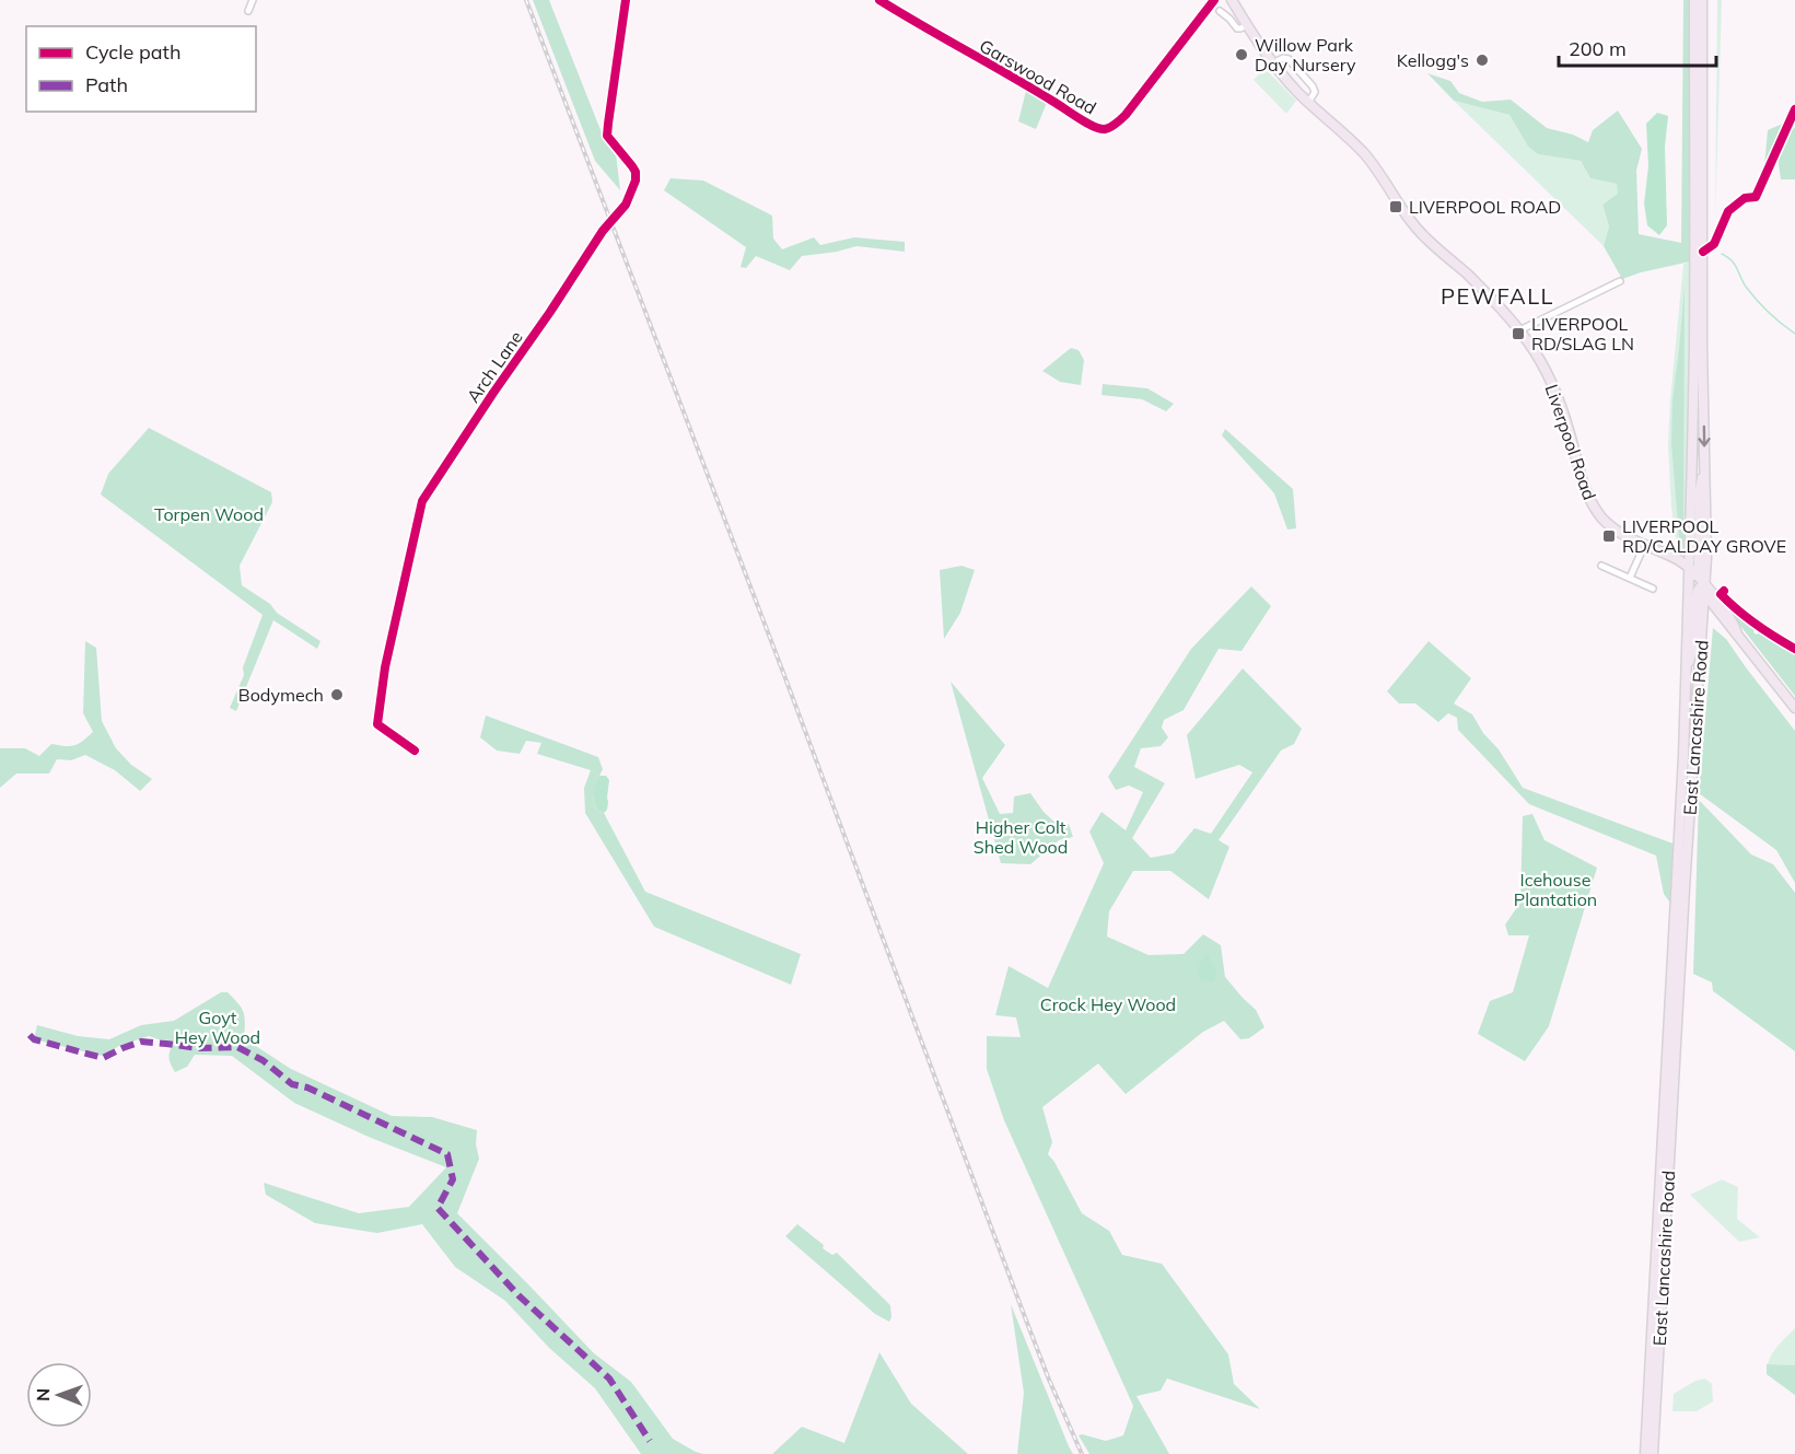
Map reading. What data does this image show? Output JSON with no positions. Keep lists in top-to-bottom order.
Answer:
{
  "streets": {
    "highway": ["Liverpool Road", "East Lancashire Road"],
    "street": ["Garswood Road", "Arch Lane"]
  },
  "crossings": [
    ["Liverpool Road", "East Lancashire Road"]
  ],
  "districts": ["PEWFALL"],
  "parks": [
    "Torpen Wood",
    "Higher Colt Shed Wood",
    "Icehouse Plantation",
    "Crock Hey Wood",
    "Goyt Hey Wood"
  ],
  "places": {
    "other": ["Willow Park Day Nursery", "Kellogg's", "Bodymech"],
    "transit": ["LIVERPOOL ROAD", "LIVERPOOL RD/SLAG LN", "LIVERPOOL RD/CALDAY GROVE"]
  },
  "legend": ["Cycle path", "Path"],
  "scale_bar": "200 m",
  "north": "left"
}
